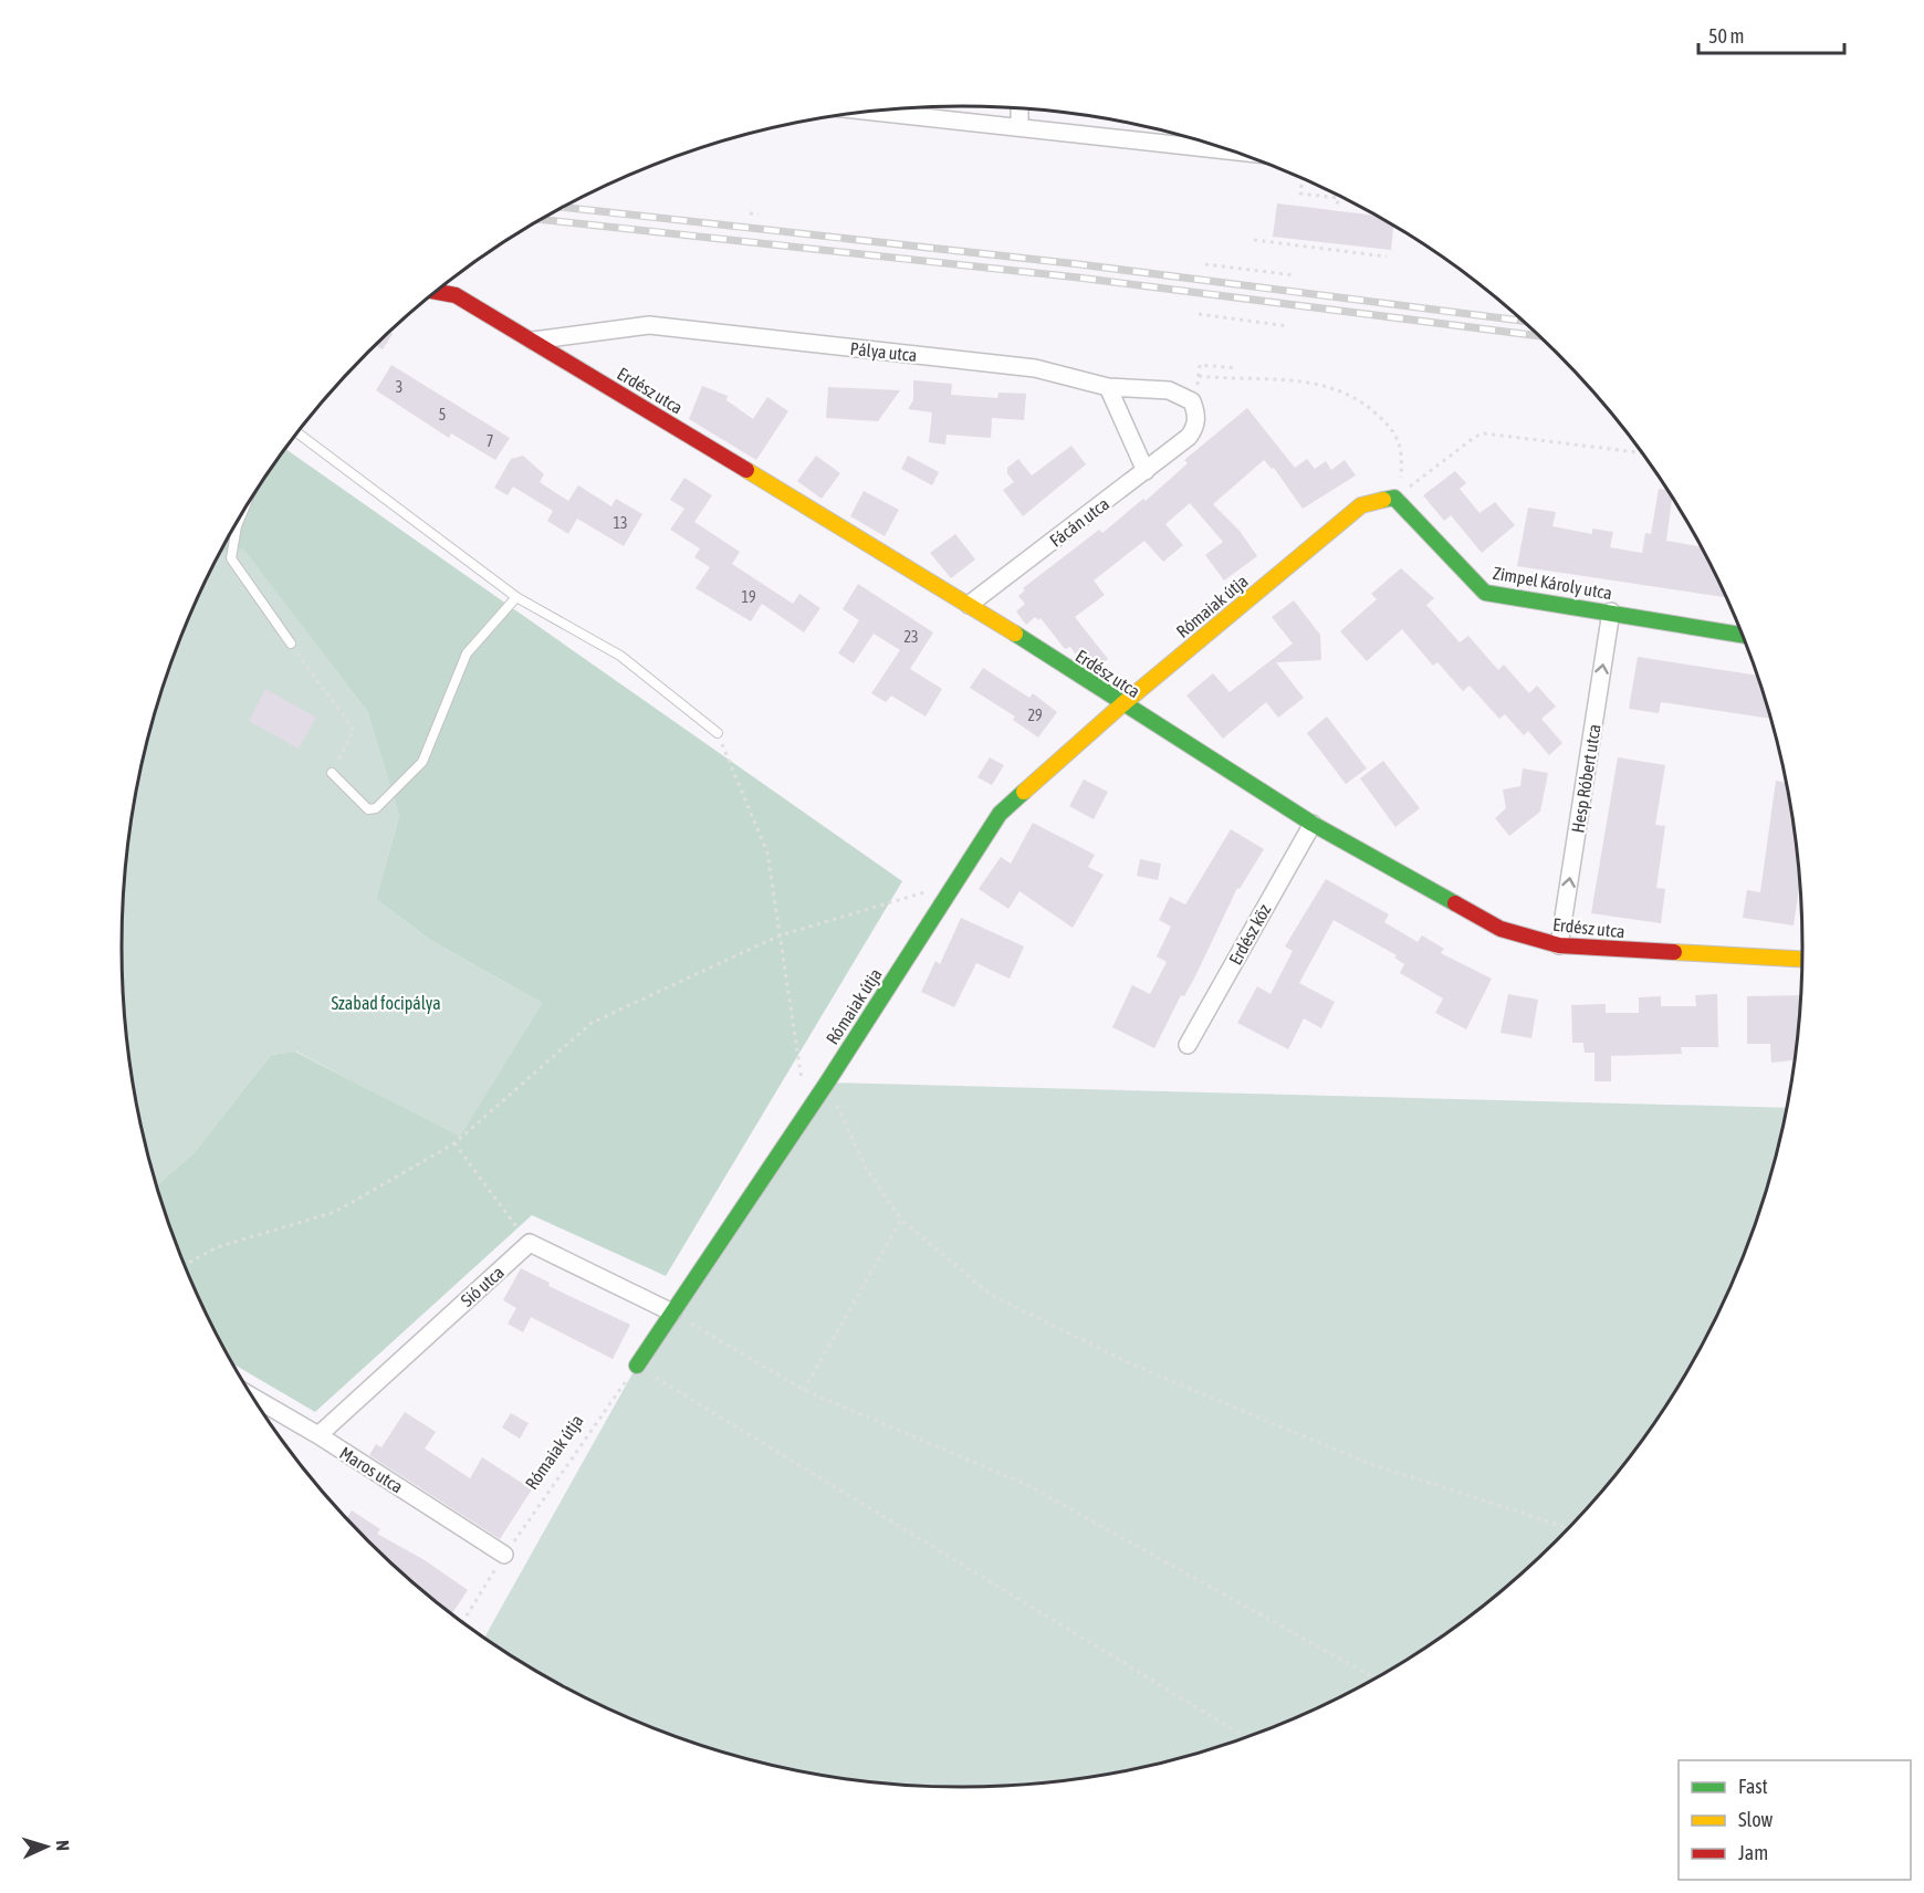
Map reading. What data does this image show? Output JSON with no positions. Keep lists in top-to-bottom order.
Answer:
{
  "streets": {
    "street": [
      "Pálya utca",
      "Erdész utca",
      "Fácán utca",
      "Zimpel Károly utca",
      "Rómaiak útja",
      "Hesp Róbert utca",
      "Erdész köz",
      "Sió utca",
      "Maros utca"
    ]
  },
  "crossings": [
    ["Pálya utca", "Erdész utca"],
    ["Pálya utca", "Fácán utca"],
    ["Erdész utca", "Fácán utca"],
    ["Erdész utca", "Rómaiak útja"],
    ["Erdész utca", "Hesp Róbert utca"],
    ["Erdész utca", "Erdész köz"],
    ["Zimpel Károly utca", "Rómaiak útja"],
    ["Zimpel Károly utca", "Hesp Róbert utca"],
    ["Rómaiak útja", "Maros utca"],
    ["Sió utca", "Maros utca"]
  ],
  "one_way": ["Hesp Róbert utca"],
  "parks": ["Szabad focipálya"],
  "house_numbers": [
    "3",
    "5",
    "7",
    "13",
    "19",
    "23",
    "29"
  ],
  "legend": ["Fast", "Slow", "Jam"],
  "scale_bar": "50 m",
  "north": "right"
}
